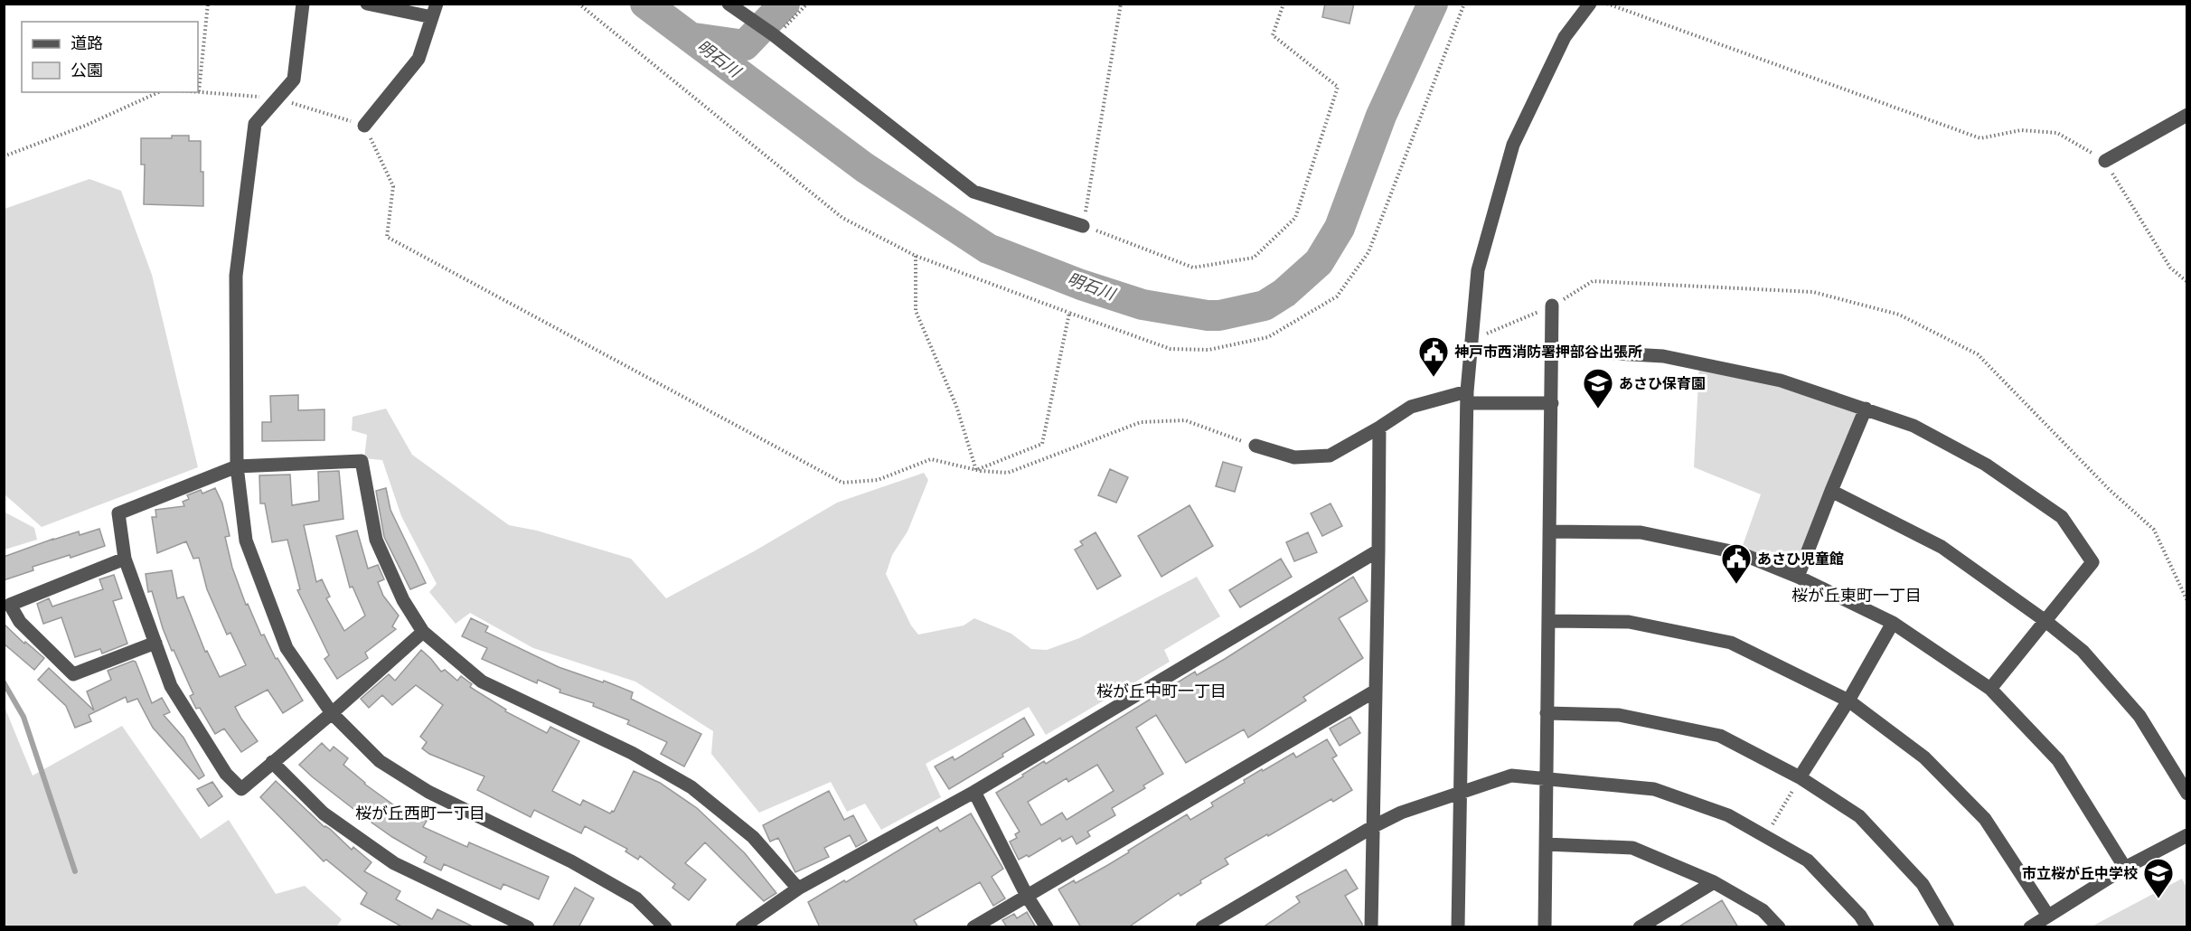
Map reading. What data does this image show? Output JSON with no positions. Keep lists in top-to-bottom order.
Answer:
{
  "districts": ["桜が丘東町一丁目", "桜が丘中町一丁目", "桜が丘西町一丁目"],
  "water": ["明石川"],
  "places": {
    "public building": ["神戸市西消防署押部谷出張所", "あさひ児童館"],
    "school or university": ["あさひ保育園", "市立桜が丘中学校"]
  },
  "legend": ["道路", "公園"]
}
